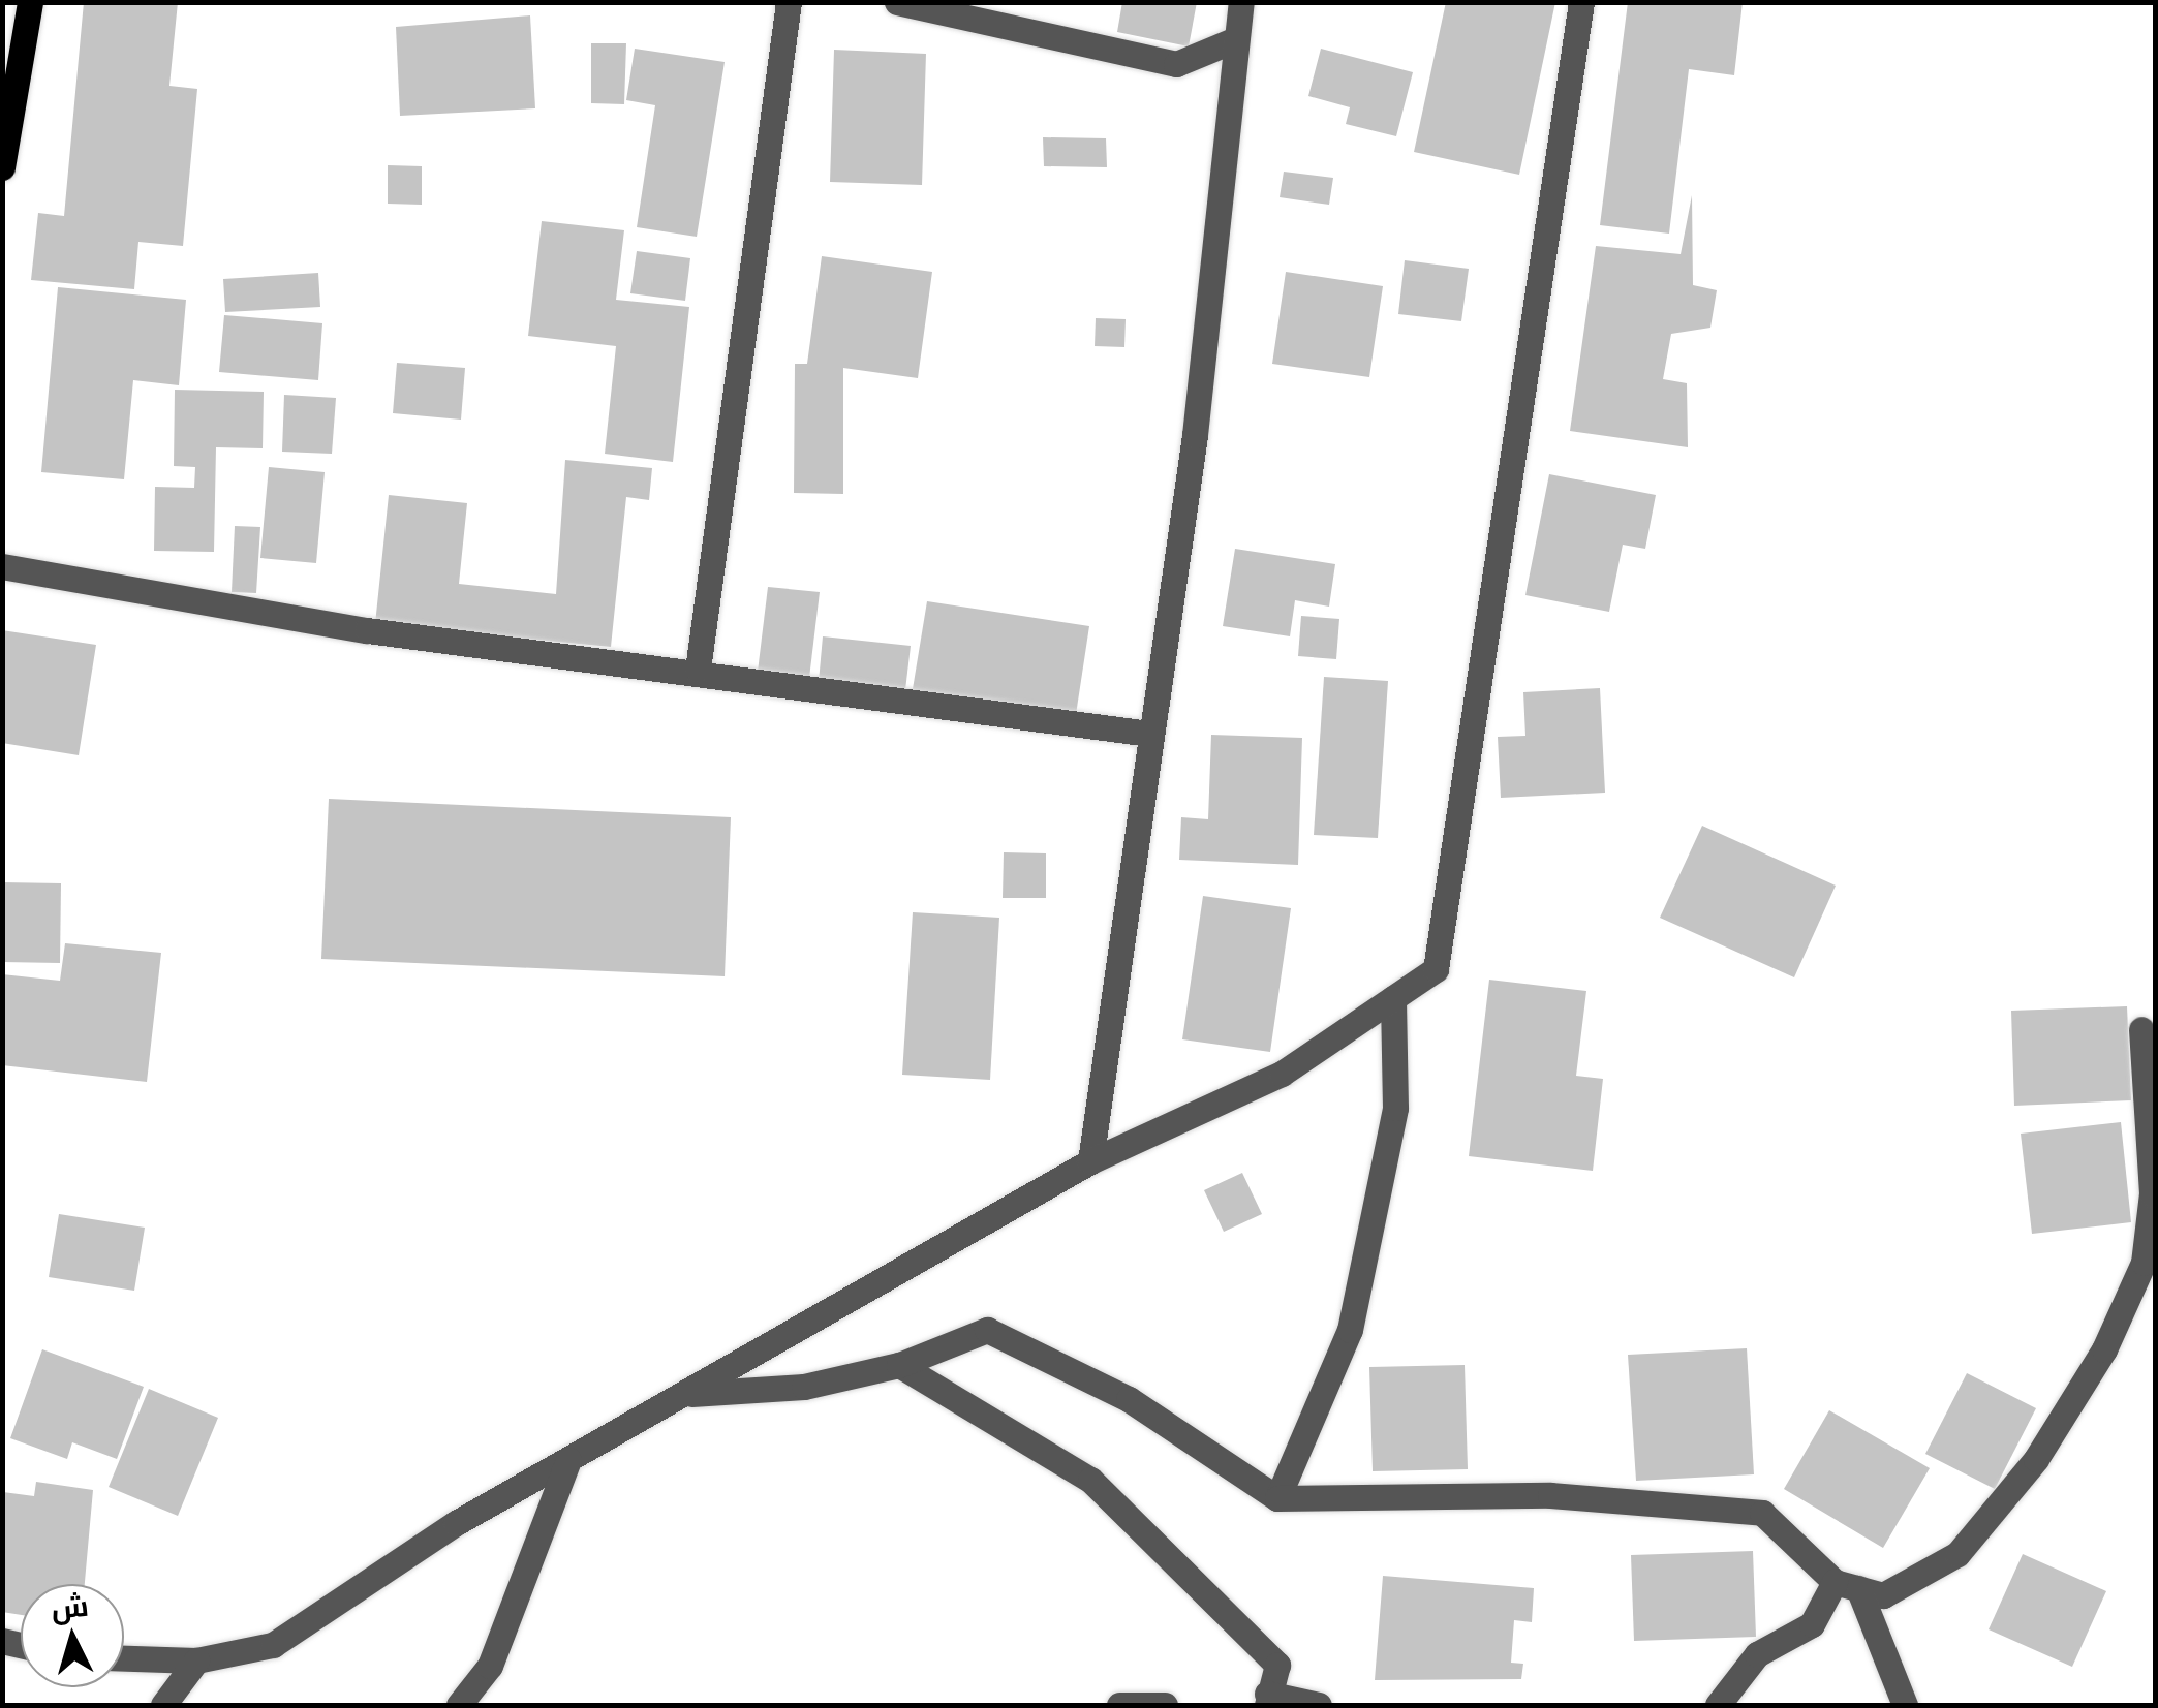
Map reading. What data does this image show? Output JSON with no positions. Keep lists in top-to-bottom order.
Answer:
{
  "north": "top"
}
